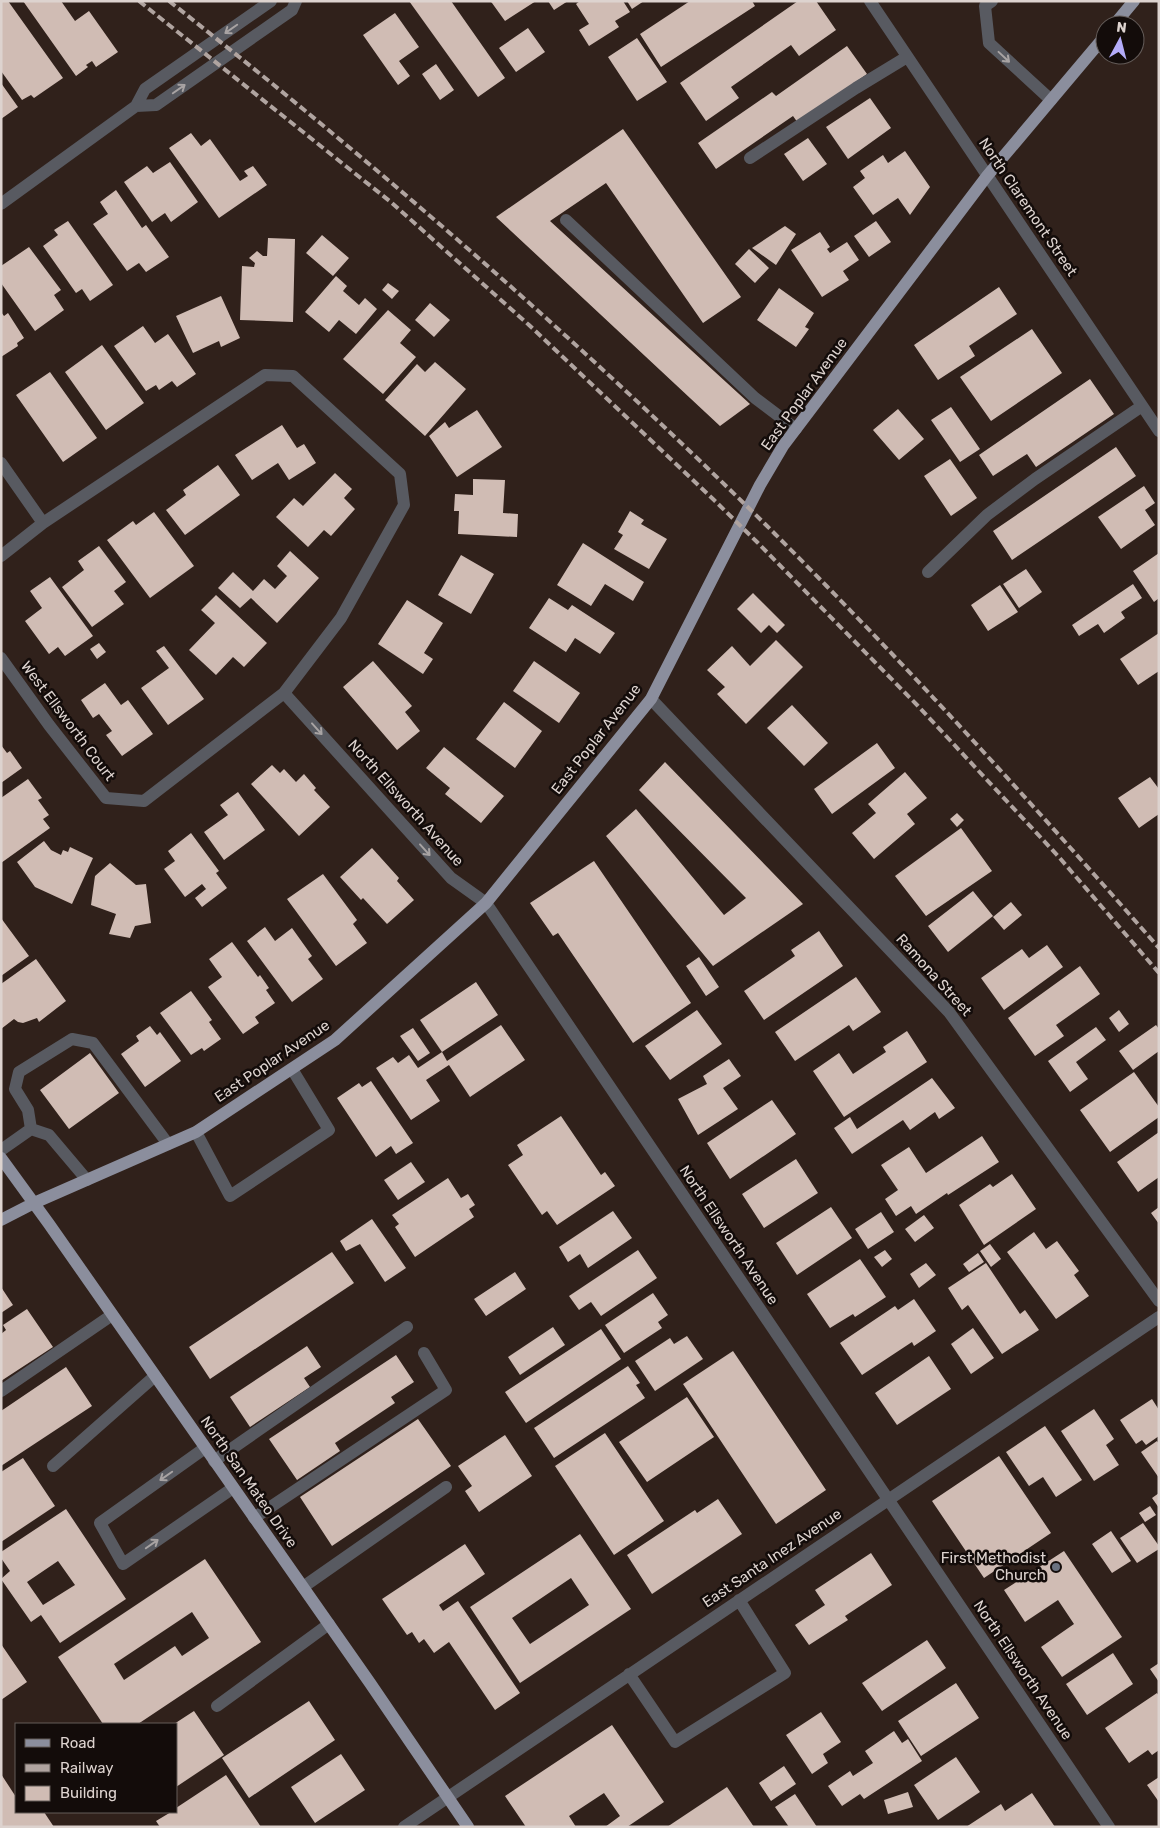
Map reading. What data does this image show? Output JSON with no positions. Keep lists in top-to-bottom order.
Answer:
{
  "streets": {
    "main road": ["East Poplar Avenue", "North San Mateo Drive"],
    "street": [
      "North Claremont Street",
      "West Ellsworth Court",
      "North Ellsworth Avenue",
      "Ramona Street",
      "East Santa Inez Avenue"
    ]
  },
  "crossings": [
    ["North Claremont Street", "East Poplar Avenue"],
    ["East Poplar Avenue", "North Ellsworth Avenue"],
    ["East Poplar Avenue", "Ramona Street"],
    ["East Poplar Avenue", "North San Mateo Drive"],
    ["West Ellsworth Court", "North Ellsworth Avenue"],
    ["North Ellsworth Avenue", "East Santa Inez Avenue"],
    ["North San Mateo Drive", "East Santa Inez Avenue"]
  ],
  "places": ["First Methodist Church"],
  "legend": ["Road", "Railway", "Building"],
  "north": "top"
}
